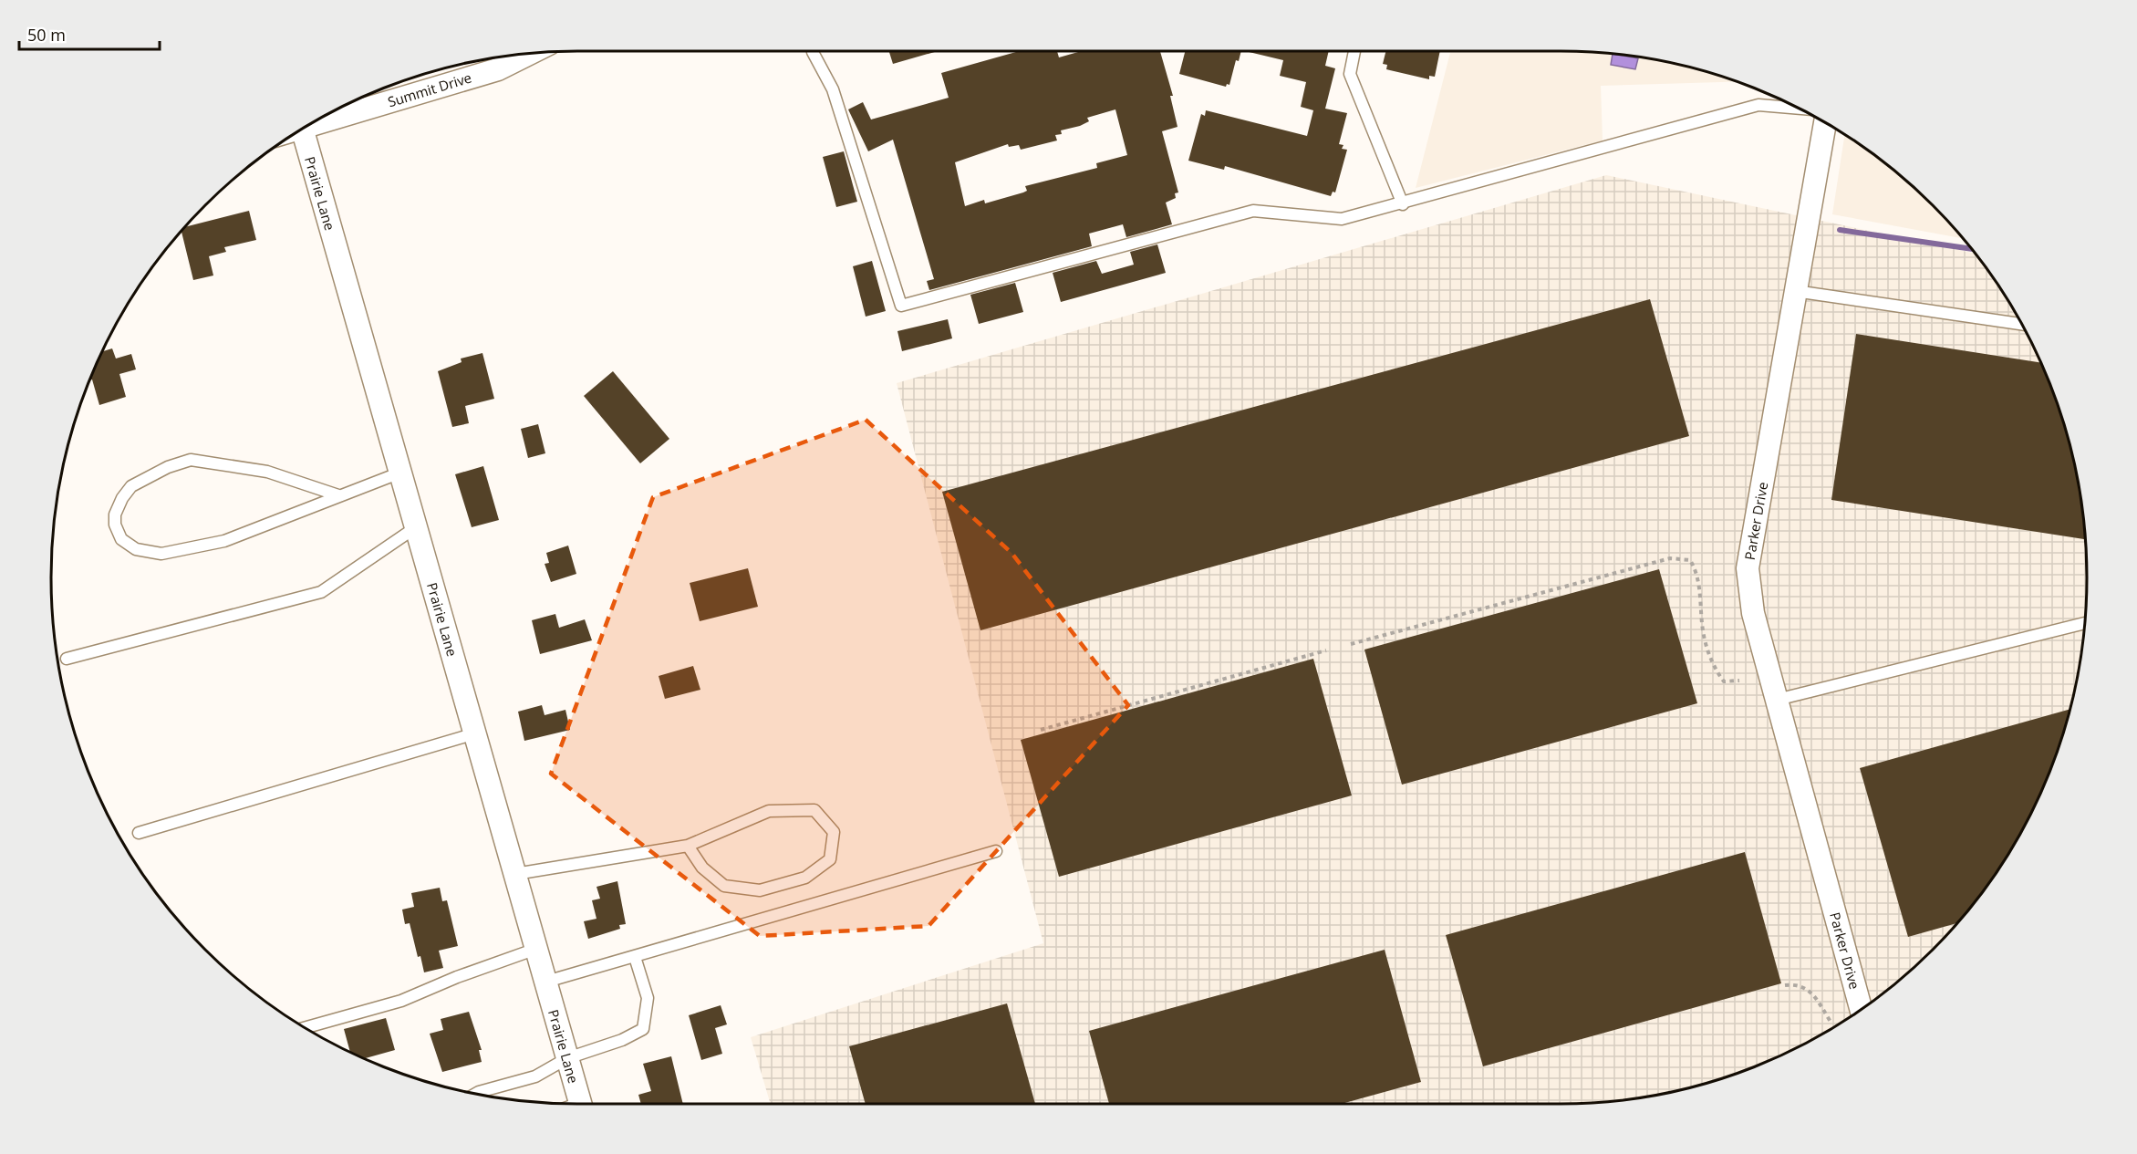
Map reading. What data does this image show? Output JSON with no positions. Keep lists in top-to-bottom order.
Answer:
{
  "streets": {
    "street": ["Summit Drive", "Prairie Lane", "Parker Drive"]
  },
  "scale_bar": "50 m"
}
